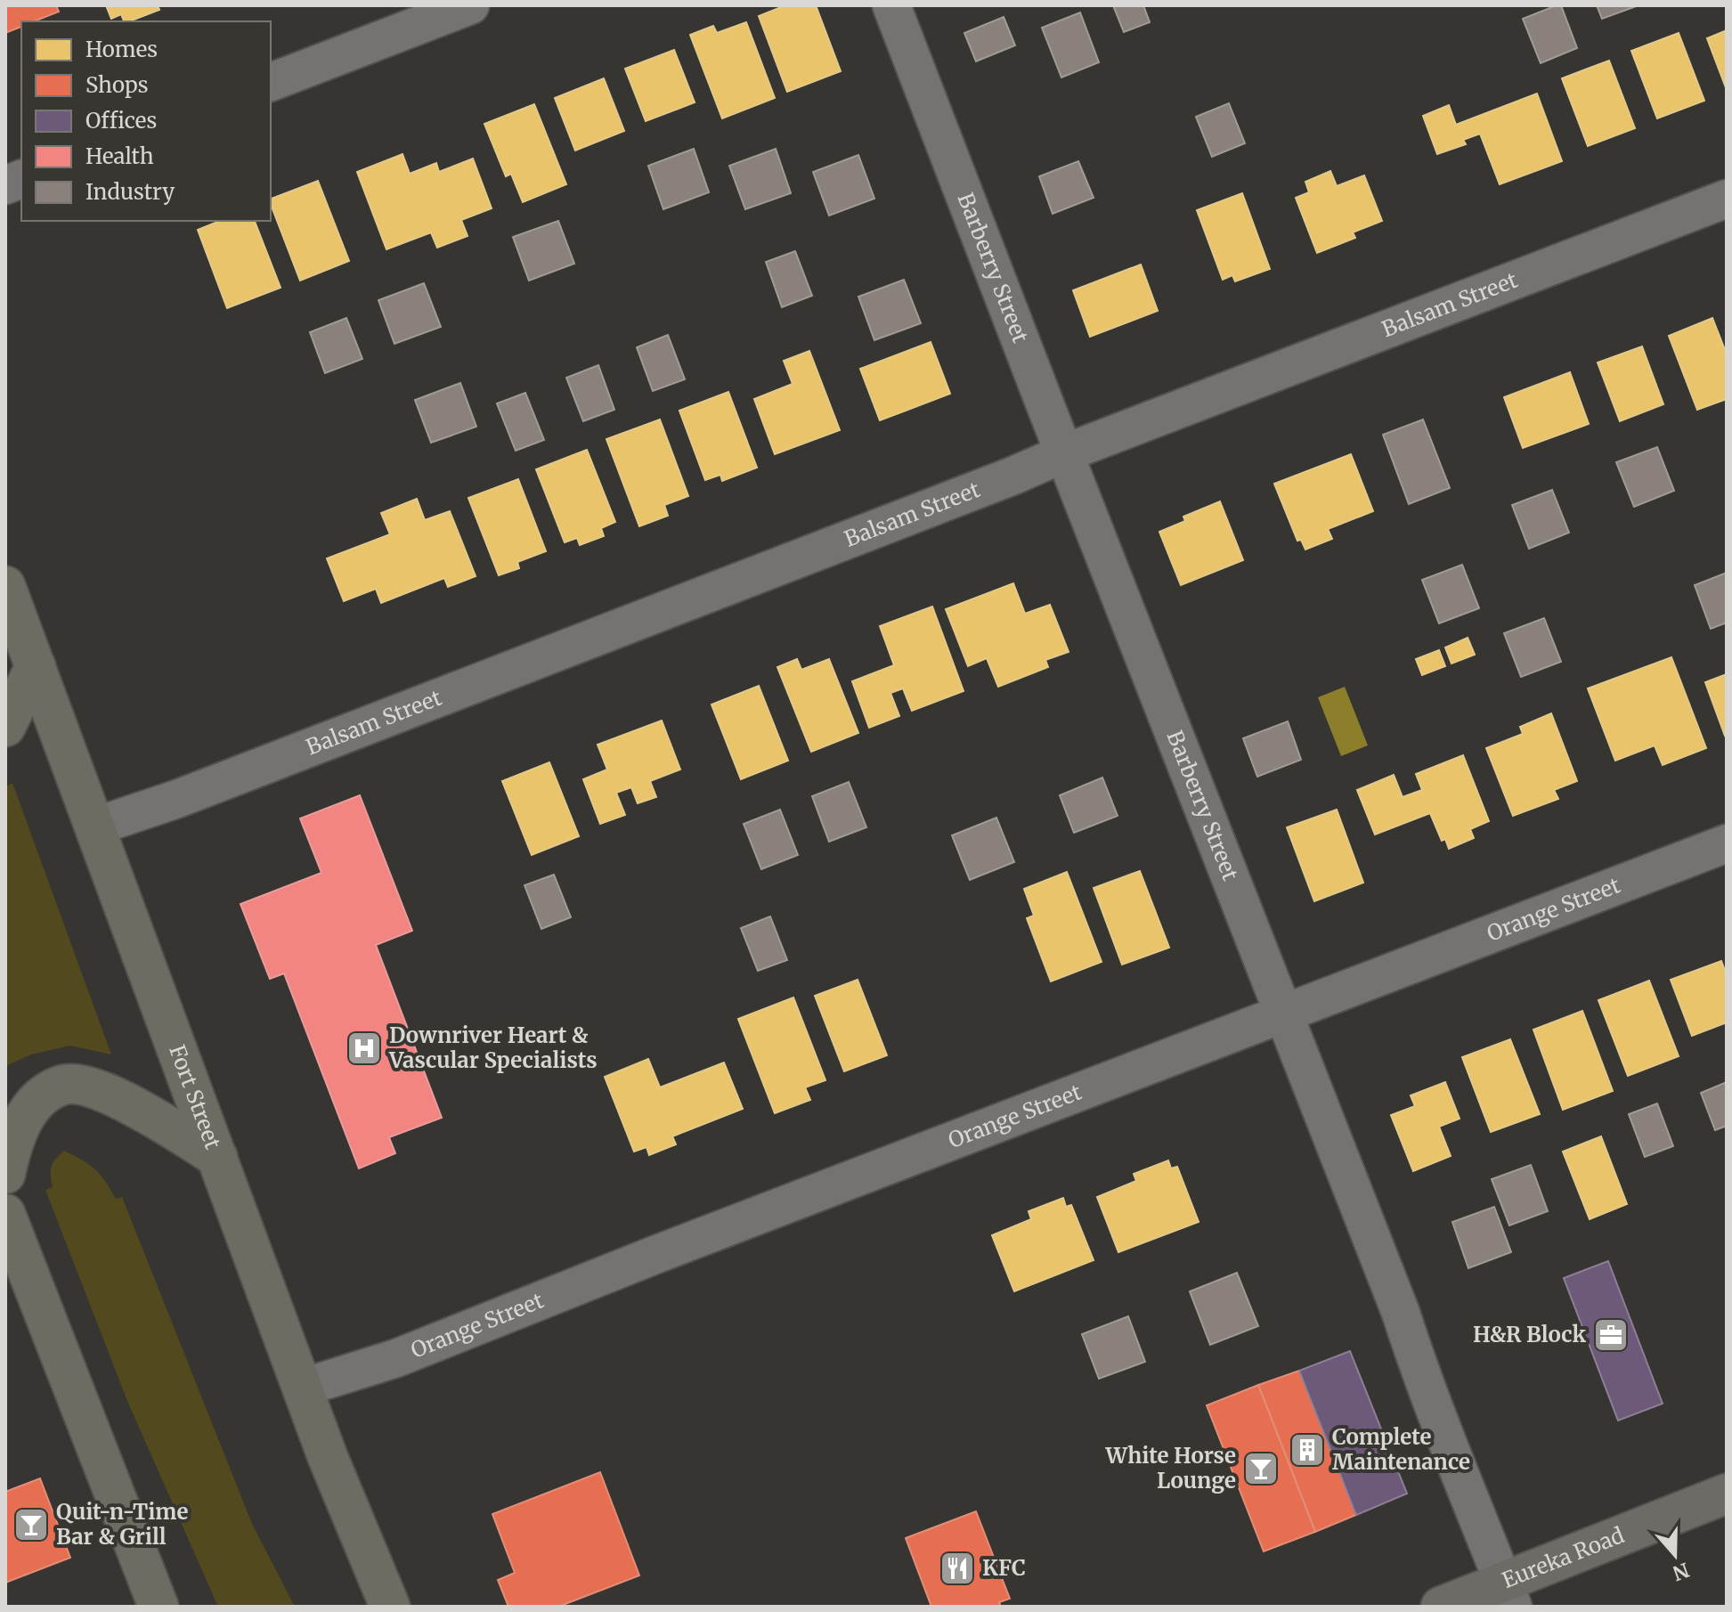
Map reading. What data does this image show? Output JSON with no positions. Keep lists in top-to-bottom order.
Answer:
{
  "streets": {
    "main road": ["Fort Street", "Eureka Road"],
    "street": ["Barberry Street", "Balsam Street", "Orange Street"]
  },
  "crossings": [
    ["Barberry Street", "Balsam Street"],
    ["Barberry Street", "Orange Street"],
    ["Barberry Street", "Eureka Road"],
    ["Balsam Street", "Fort Street"],
    ["Orange Street", "Fort Street"]
  ],
  "places": {
    "hospital": ["Downriver Heart & Vascular Specialists"],
    "office": ["H&R Block"],
    "building": ["Complete Maintenance"],
    "bar": ["White Horse Lounge", "Quit-n-Time Bar & Grill"],
    "restaurant": ["KFC"]
  },
  "legend": [
    "Homes",
    "Shops",
    "Offices",
    "Health",
    "Industry"
  ],
  "north": "bottom"
}
